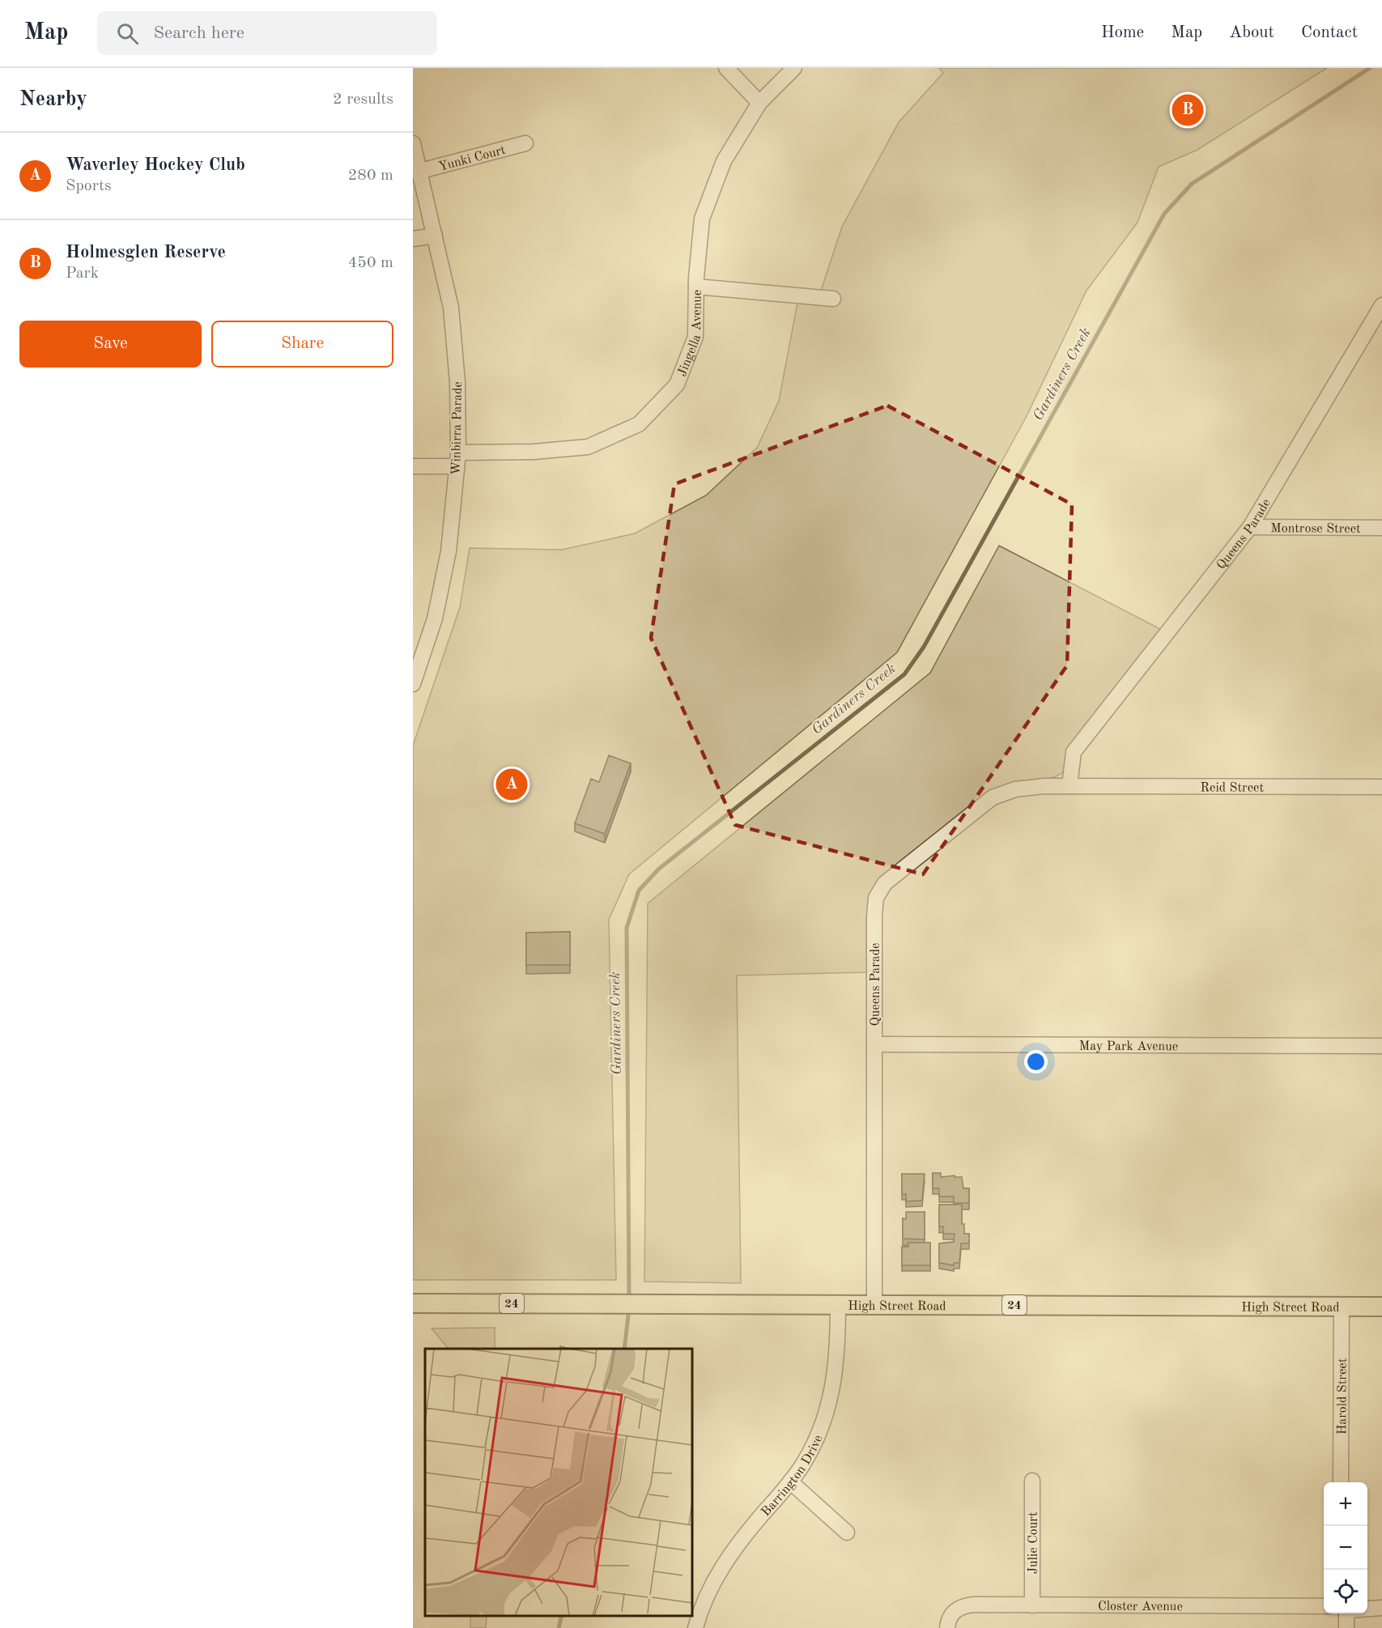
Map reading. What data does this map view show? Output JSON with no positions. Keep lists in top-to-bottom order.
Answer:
{
  "streets": {
    "main road": ["24", "High Street Road"],
    "street": [
      "Yunki Court",
      "Jingella Avenue",
      "Winbirra Parade",
      "Montrose Street",
      "Queens Parade",
      "Reid Street",
      "May Park Avenue",
      "Harold Street",
      "Barrington Drive",
      "Julie Court",
      "Closter Avenue"
    ]
  },
  "crossings": [
    ["Yunki Court", "Winbirra Parade"],
    ["Jingella Avenue", "Winbirra Parade"],
    ["Montrose Street", "Queens Parade"],
    ["Queens Parade", "Reid Street"],
    ["Queens Parade", "May Park Avenue"],
    ["Queens Parade", "High Street Road"],
    ["High Street Road", "Harold Street"],
    ["High Street Road", "Barrington Drive"],
    ["Julie Court", "Closter Avenue"]
  ],
  "water": ["Gardiners Creek"],
  "page": {
    "header": "Map",
    "search": "Search here",
    "nav": [
      "Home",
      "Map",
      "About",
      "Contact"
    ],
    "heading": ["Nearby", "2 results"],
    "pins": ["B", "A"],
    "list": [
      {
        "mark": "A",
        "name": "Waverley Hockey Club",
        "note": "Sports",
        "value": "280 m"
      },
      {
        "mark": "B",
        "name": "Holmesglen Reserve",
        "note": "Park",
        "value": "450 m"
      }
    ],
    "buttons": ["Save", "Share"],
    "map_buttons": ["+", "−"]
  }
}
